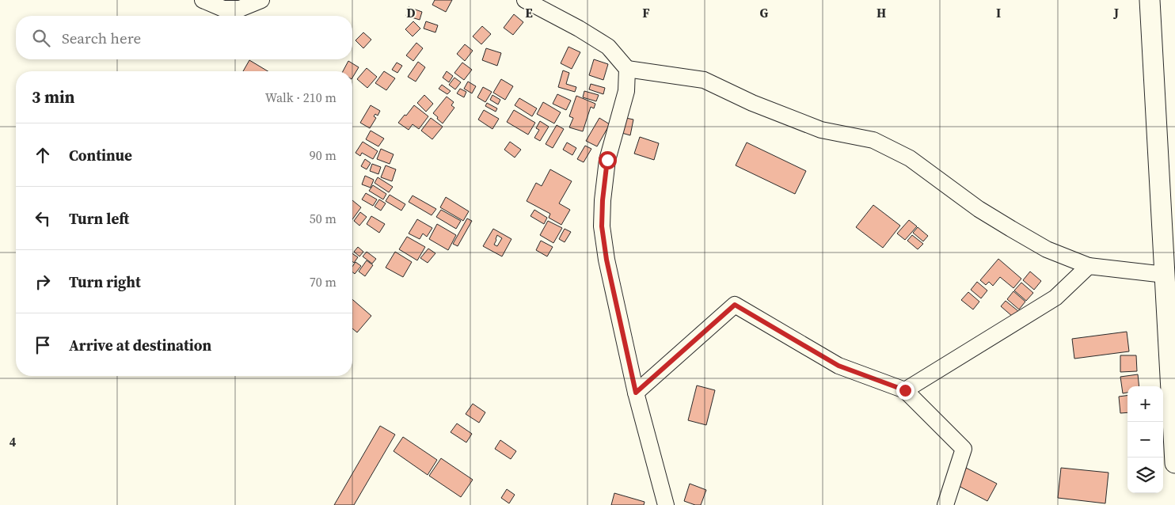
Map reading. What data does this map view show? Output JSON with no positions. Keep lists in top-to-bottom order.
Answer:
{
  "page": {
    "search": "Search here",
    "heading": ["3 min", "Walk · 210 m"],
    "list": [
      ["Continue", "90 m"],
      ["Turn left", "50 m"],
      ["Turn right", "70 m"],
      "Arrive at destination"
    ],
    "map_buttons": ["+", "−"]
  },
  "grid": {
    "columns": [
      "D",
      "E",
      "F",
      "G",
      "H",
      "I",
      "J"
    ],
    "rows": ["4"]
  }
}
